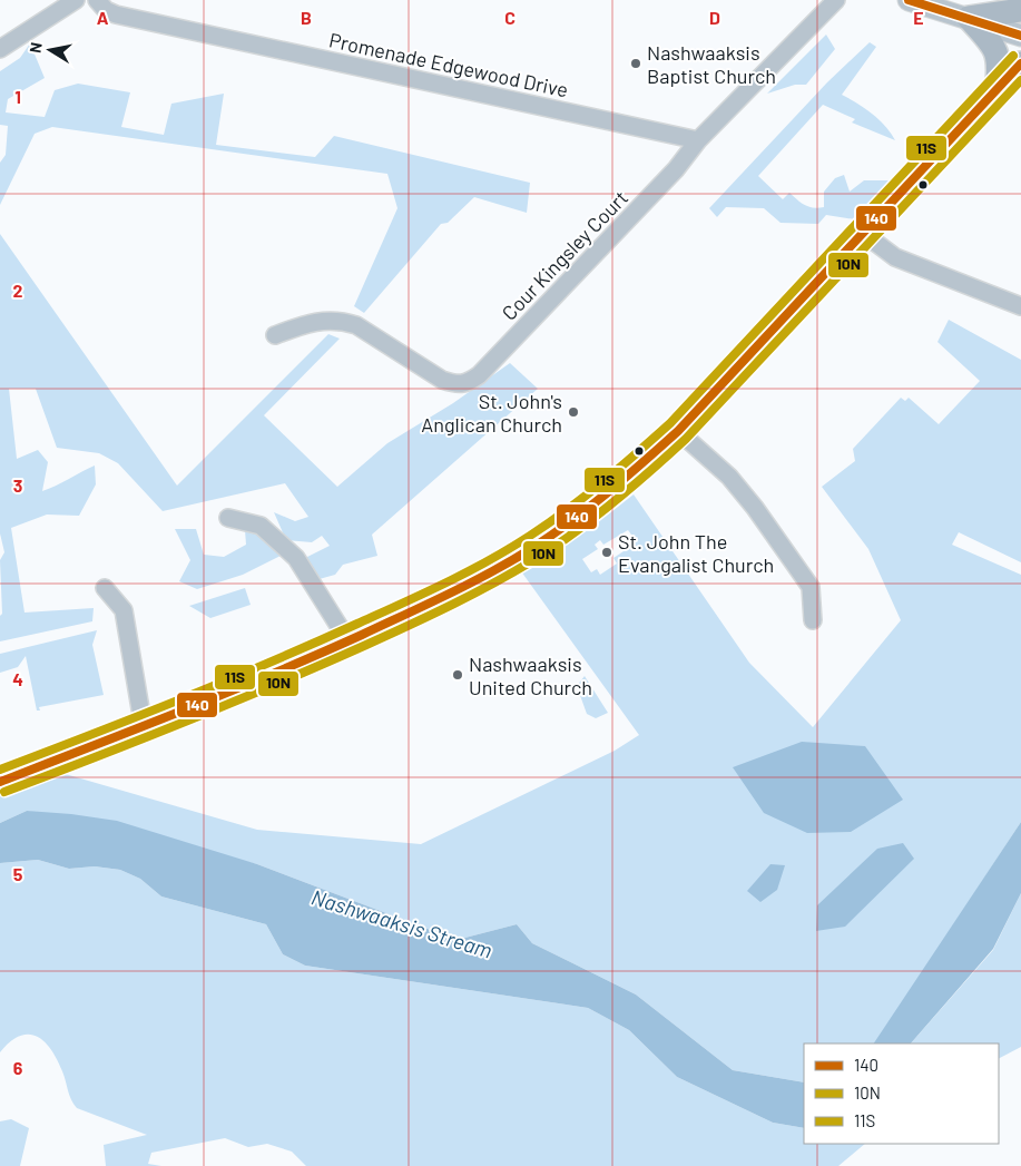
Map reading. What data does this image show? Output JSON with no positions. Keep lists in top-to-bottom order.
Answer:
{
  "streets": {
    "street": ["Promenade Edgewood Drive", "Cour Kingsley Court"]
  },
  "crossings": [
    ["Promenade Edgewood Drive", "Cour Kingsley Court"]
  ],
  "water": ["Nashwaaksis Stream"],
  "places": [
    "Nashwaaksis Baptist Church",
    "St. John's Anglican Church",
    "St. John The Evangalist Church",
    "Nashwaaksis United Church"
  ],
  "lines": ["transit line 140", "transit line 11S", "transit line 10N"],
  "legend": ["140", "10N", "11S"],
  "north": "left",
  "grid": {
    "columns": [
      "A",
      "B",
      "C",
      "D",
      "E"
    ],
    "rows": [
      "1",
      "2",
      "3",
      "4",
      "5",
      "6"
    ]
  }
}
